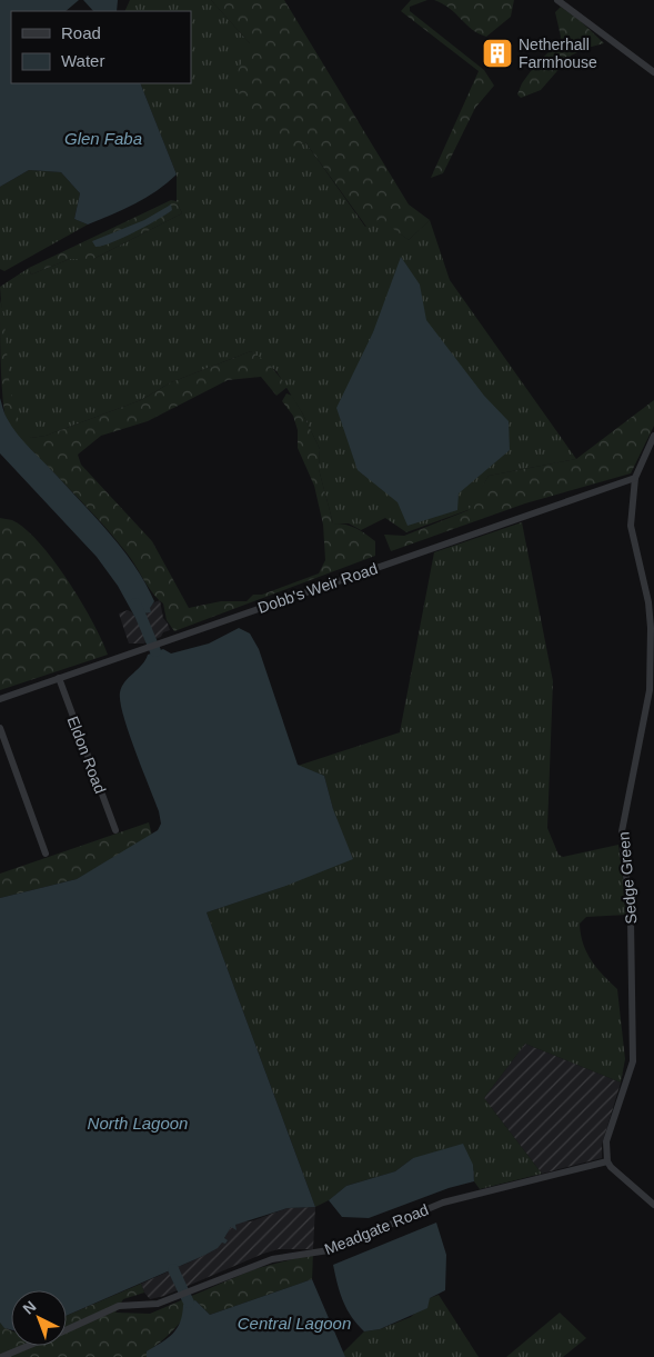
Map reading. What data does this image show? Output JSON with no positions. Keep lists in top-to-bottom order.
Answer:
{
  "streets": {
    "street": [
      "Dobb's Weir Road",
      "Eldon Road",
      "Sedge Green",
      "Meadgate Road"
    ]
  },
  "crossings": [
    ["Dobb's Weir Road", "Eldon Road"],
    ["Dobb's Weir Road", "Sedge Green"],
    ["Sedge Green", "Meadgate Road"]
  ],
  "water": ["Glen Faba", "North Lagoon", "Central Lagoon"],
  "places": {
    "building": ["Netherhall Farmhouse"]
  },
  "legend": ["Road", "Water"],
  "north": "top left"
}
